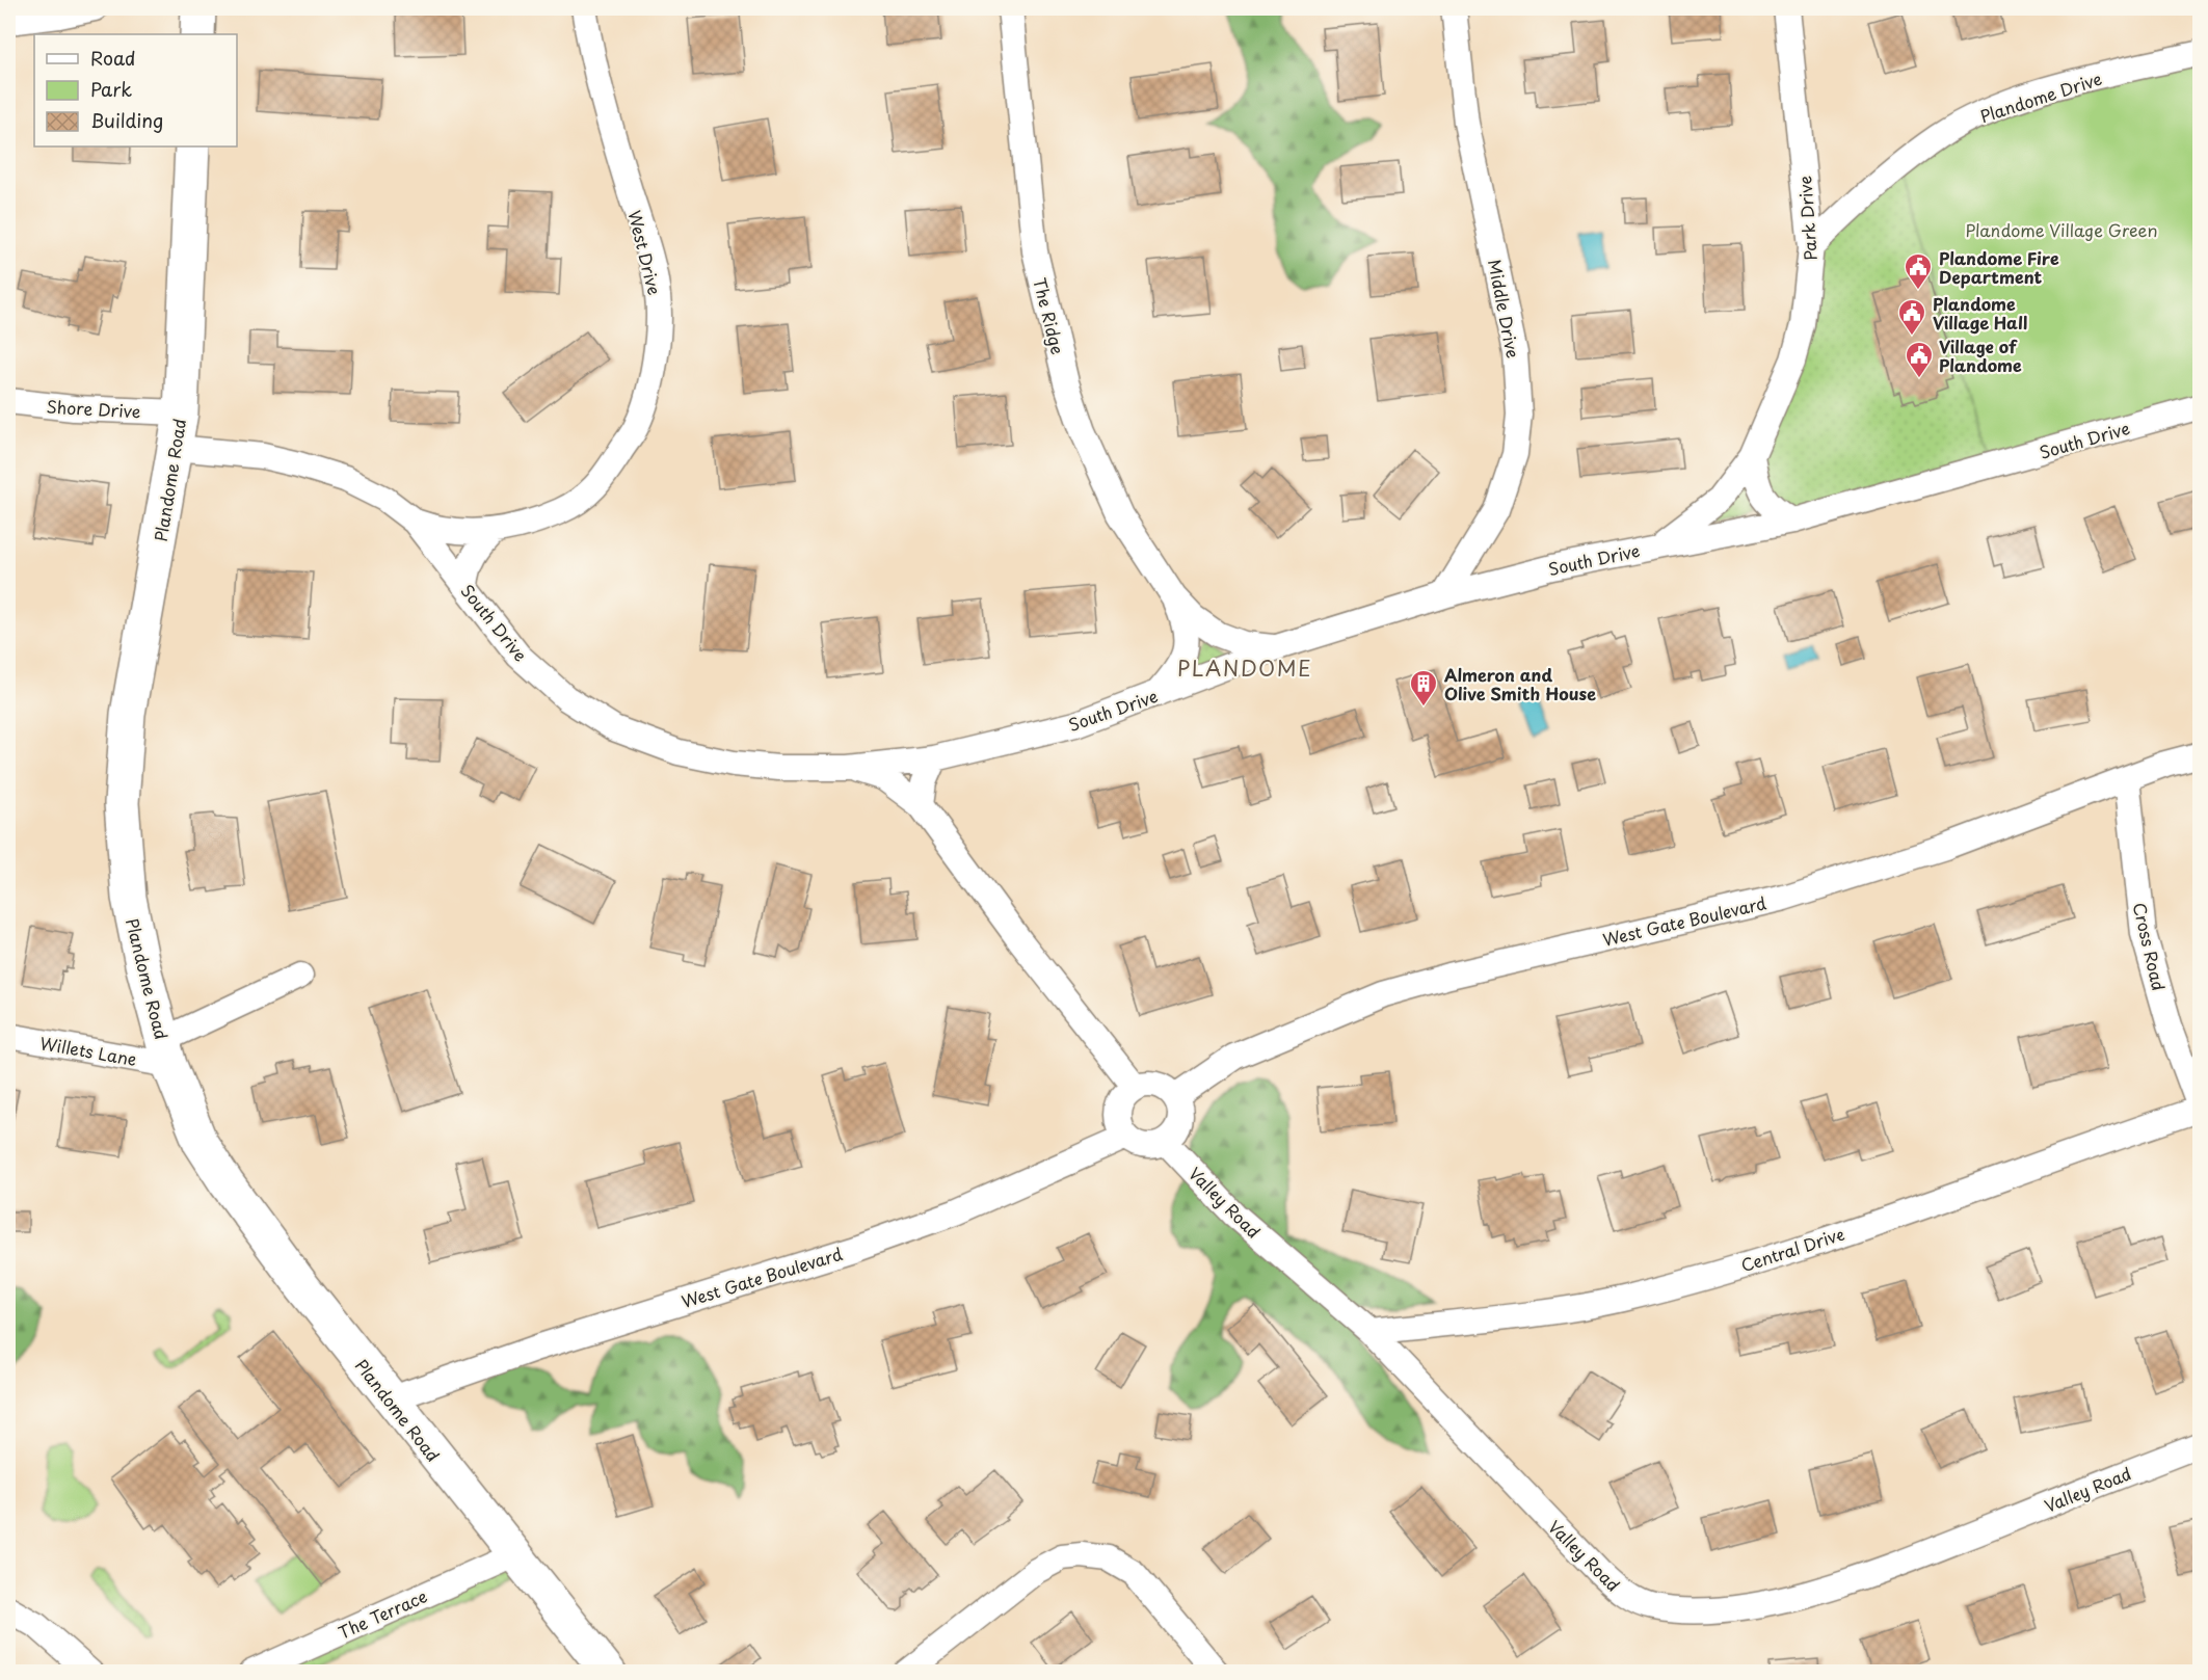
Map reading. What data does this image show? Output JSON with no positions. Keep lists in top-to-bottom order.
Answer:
{
  "streets": {
    "main road": ["Plandome Road"],
    "street": [
      "Plandome Drive",
      "Park Drive",
      "West Drive",
      "Middle Drive",
      "The Ridge",
      "Shore Drive",
      "South Drive",
      "West Gate Boulevard",
      "Cross Road",
      "Willets Lane",
      "Valley Road",
      "Central Drive",
      "The Terrace"
    ]
  },
  "crossings": [
    ["Plandome Drive", "Park Drive"],
    ["Park Drive", "South Drive"],
    ["West Drive", "South Drive"],
    ["Middle Drive", "South Drive"],
    ["The Ridge", "South Drive"],
    ["Shore Drive", "Plandome Road"],
    ["South Drive", "Plandome Road"],
    ["Plandome Road", "West Gate Boulevard"],
    ["Plandome Road", "Willets Lane"],
    ["Plandome Road", "The Terrace"],
    ["West Gate Boulevard", "Cross Road"],
    ["West Gate Boulevard", "Valley Road"],
    ["Cross Road", "Central Drive"],
    ["Valley Road", "Central Drive"]
  ],
  "districts": ["PLANDOME"],
  "parks": ["Plandome Village Green"],
  "places": {
    "public building": ["Plandome Fire Department", "Plandome Village Hall", "Village of Plandome"],
    "building": ["Almeron and Olive Smith House"]
  },
  "legend": ["Road", "Park", "Building"]
}
